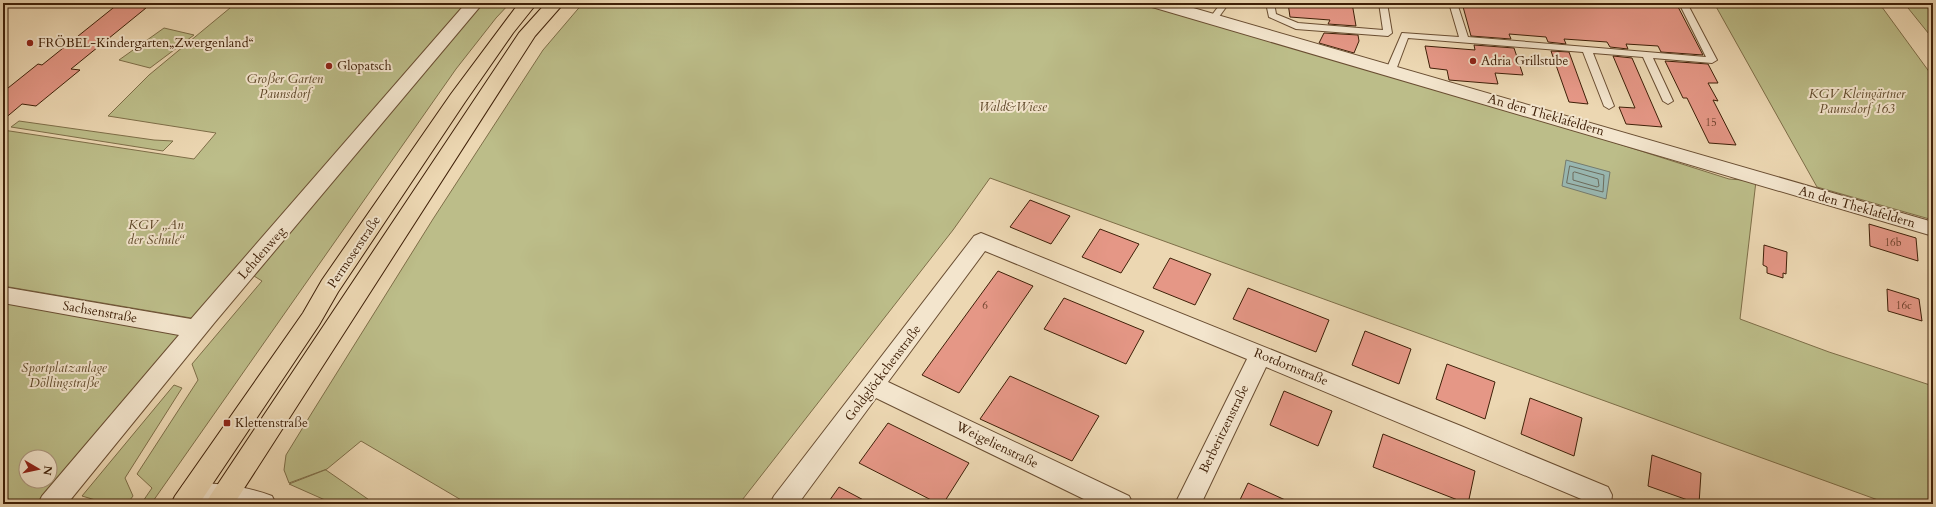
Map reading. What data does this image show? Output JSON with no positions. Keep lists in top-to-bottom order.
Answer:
{
  "streets": {
    "main road": ["Permoserstraße"],
    "street": [
      "An den Theklafeldern",
      "Lehdenweg",
      "Sachsenstraße",
      "Rotdornstraße",
      "Goldglöckchenstraße",
      "Berberitzenstraße",
      "Weigelienstraße"
    ]
  },
  "crossings": [
    ["Lehdenweg", "Sachsenstraße"],
    ["Rotdornstraße", "Goldglöckchenstraße"],
    ["Rotdornstraße", "Berberitzenstraße"],
    ["Goldglöckchenstraße", "Weigelienstraße"]
  ],
  "parks": [
    "Großer Garten Paunsdorf",
    "KGV Kleingärtner Paunsdorf 163",
    "Wald&Wiese",
    "KGV „An der Schule“",
    "Sportplatzanlage Döllingstraße"
  ],
  "places": {
    "other": ["FRÖBEL-Kindergarten„Zwergenland“", "Adria Grillstube", "Glopatsch"],
    "transit": ["Klettenstraße"]
  },
  "house_numbers": [
    "15",
    "16b",
    "6",
    "16c"
  ],
  "north": "right"
}
